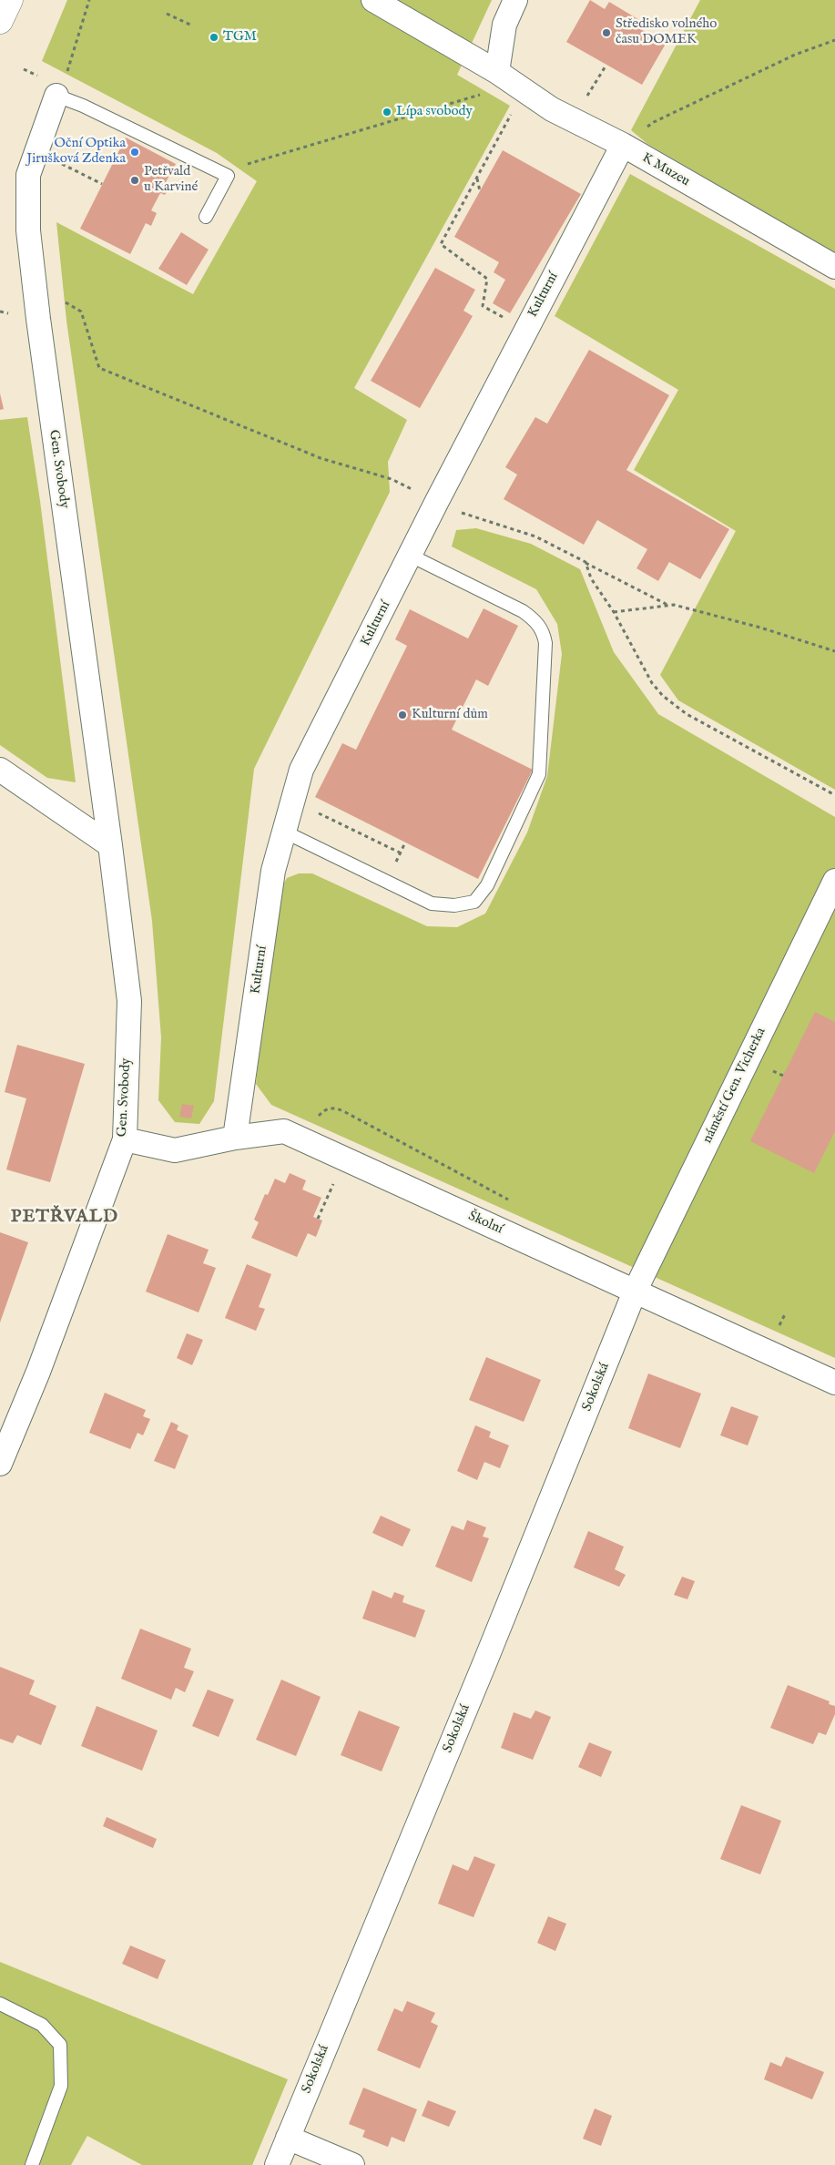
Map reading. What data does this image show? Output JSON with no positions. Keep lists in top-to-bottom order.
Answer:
{
  "streets": {
    "street": [
      "K Muzeu",
      "Kulturní",
      "Gen. Svobody",
      "náměstí Gen. Vicherka",
      "Školní",
      "Sokolská"
    ]
  },
  "crossings": [
    ["K Muzeu", "Kulturní"],
    ["Kulturní", "Školní"],
    ["Gen. Svobody", "Školní"],
    ["náměstí Gen. Vicherka", "Školní"],
    ["náměstí Gen. Vicherka", "Sokolská"],
    ["Školní", "Sokolská"]
  ],
  "districts": ["PETŘVALD"],
  "places": [
    "Středisko volného času DOMEK",
    "TGM",
    "Lípa svobody",
    "Oční Optika Jirušková Zdenka",
    "Petřvald u Karviné",
    "Kulturní dům"
  ]
}
